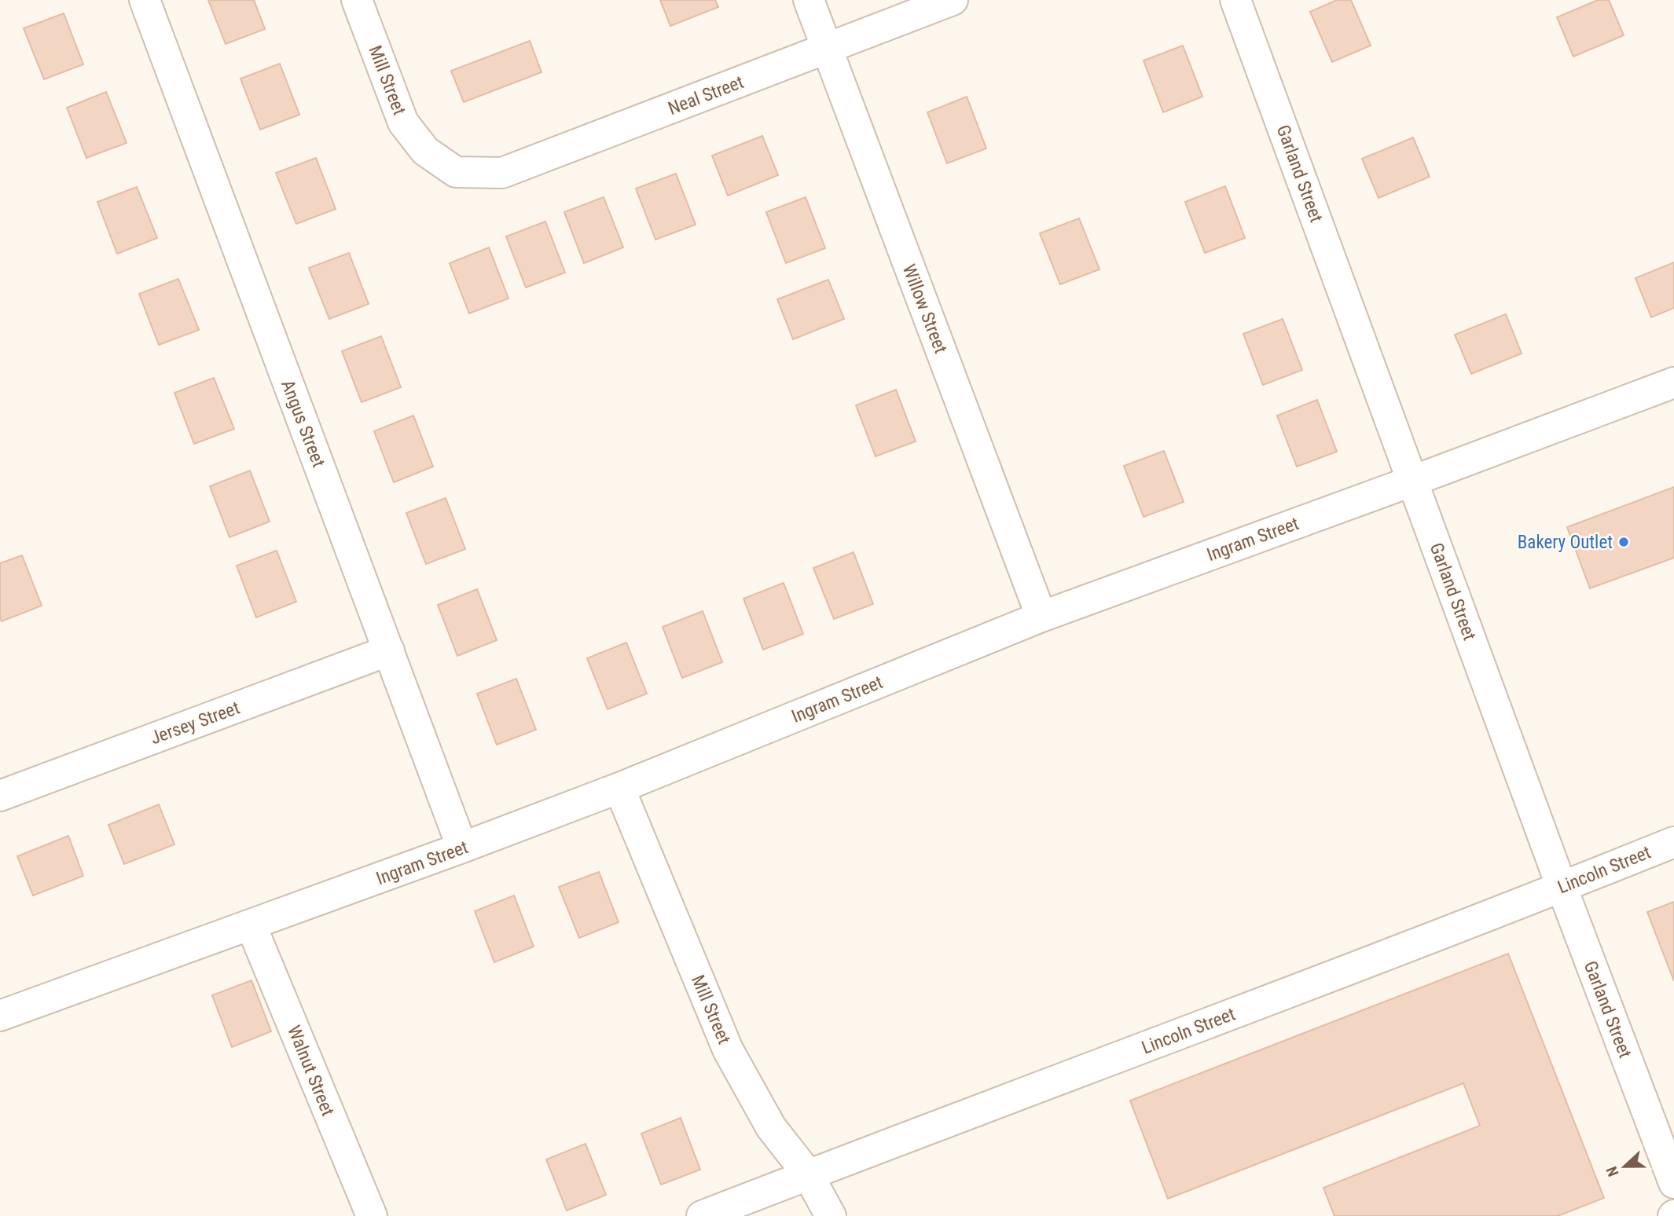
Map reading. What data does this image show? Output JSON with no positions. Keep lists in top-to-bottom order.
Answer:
{
  "streets": {
    "street": [
      "Mill Street",
      "Neal Street",
      "Garland Street",
      "Willow Street",
      "Angus Street",
      "Ingram Street",
      "Jersey Street",
      "Lincoln Street",
      "Walnut Street"
    ]
  },
  "crossings": [
    ["Mill Street", "Neal Street"],
    ["Mill Street", "Ingram Street"],
    ["Mill Street", "Lincoln Street"],
    ["Neal Street", "Willow Street"],
    ["Garland Street", "Ingram Street"],
    ["Garland Street", "Lincoln Street"],
    ["Willow Street", "Ingram Street"],
    ["Angus Street", "Ingram Street"],
    ["Angus Street", "Jersey Street"],
    ["Ingram Street", "Walnut Street"]
  ],
  "places": ["Bakery Outlet"],
  "north": "left"
}
